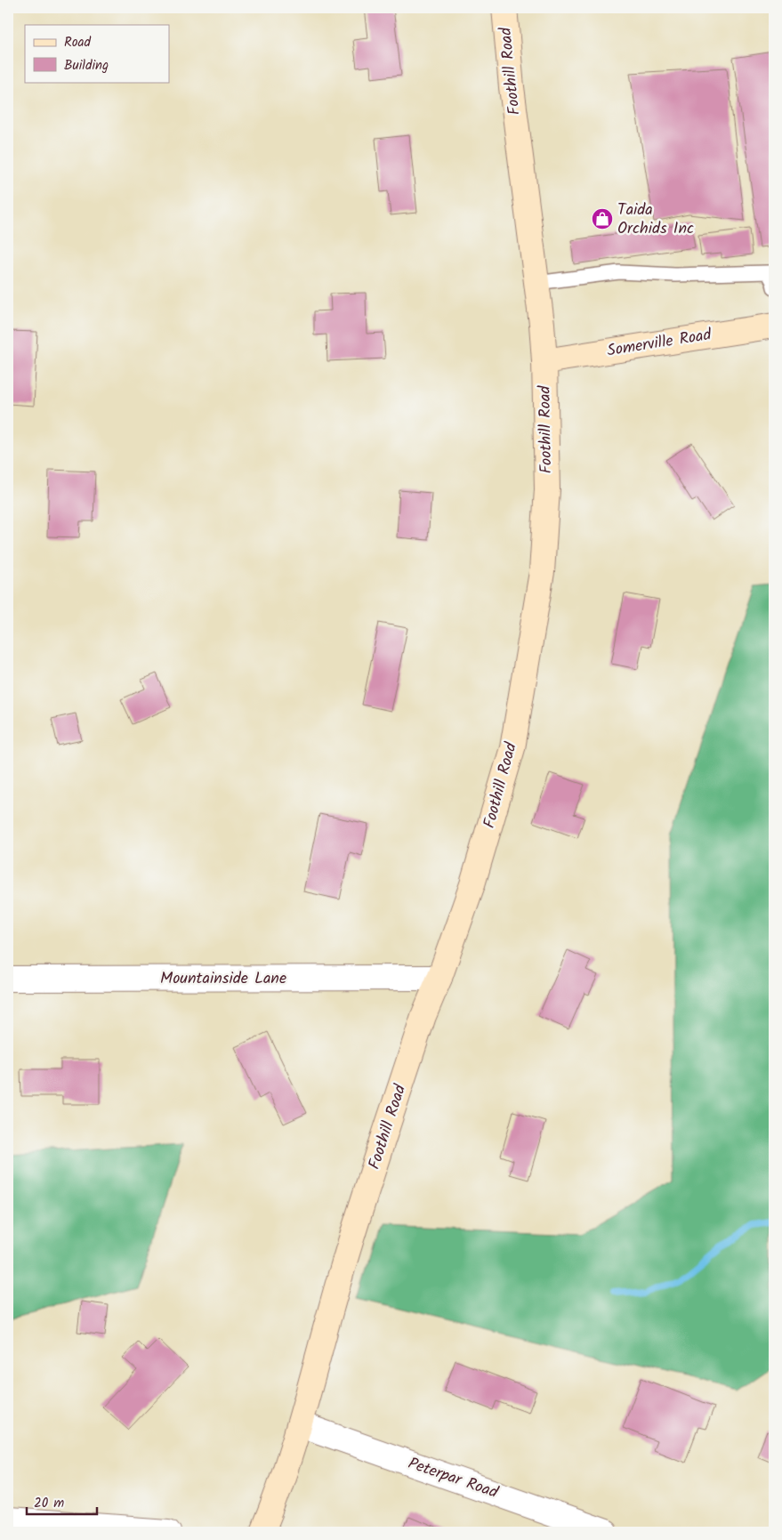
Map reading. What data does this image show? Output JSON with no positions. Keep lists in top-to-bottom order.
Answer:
{
  "streets": {
    "street": [
      "Foothill Road",
      "Somerville Road",
      "Mountainside Lane",
      "Peterpar Road"
    ]
  },
  "crossings": [
    ["Foothill Road", "Somerville Road"],
    ["Foothill Road", "Mountainside Lane"],
    ["Foothill Road", "Peterpar Road"]
  ],
  "places": {
    "shop": ["Taida Orchids Inc"]
  },
  "legend": ["Road", "Building"],
  "scale_bar": "20 m"
}
